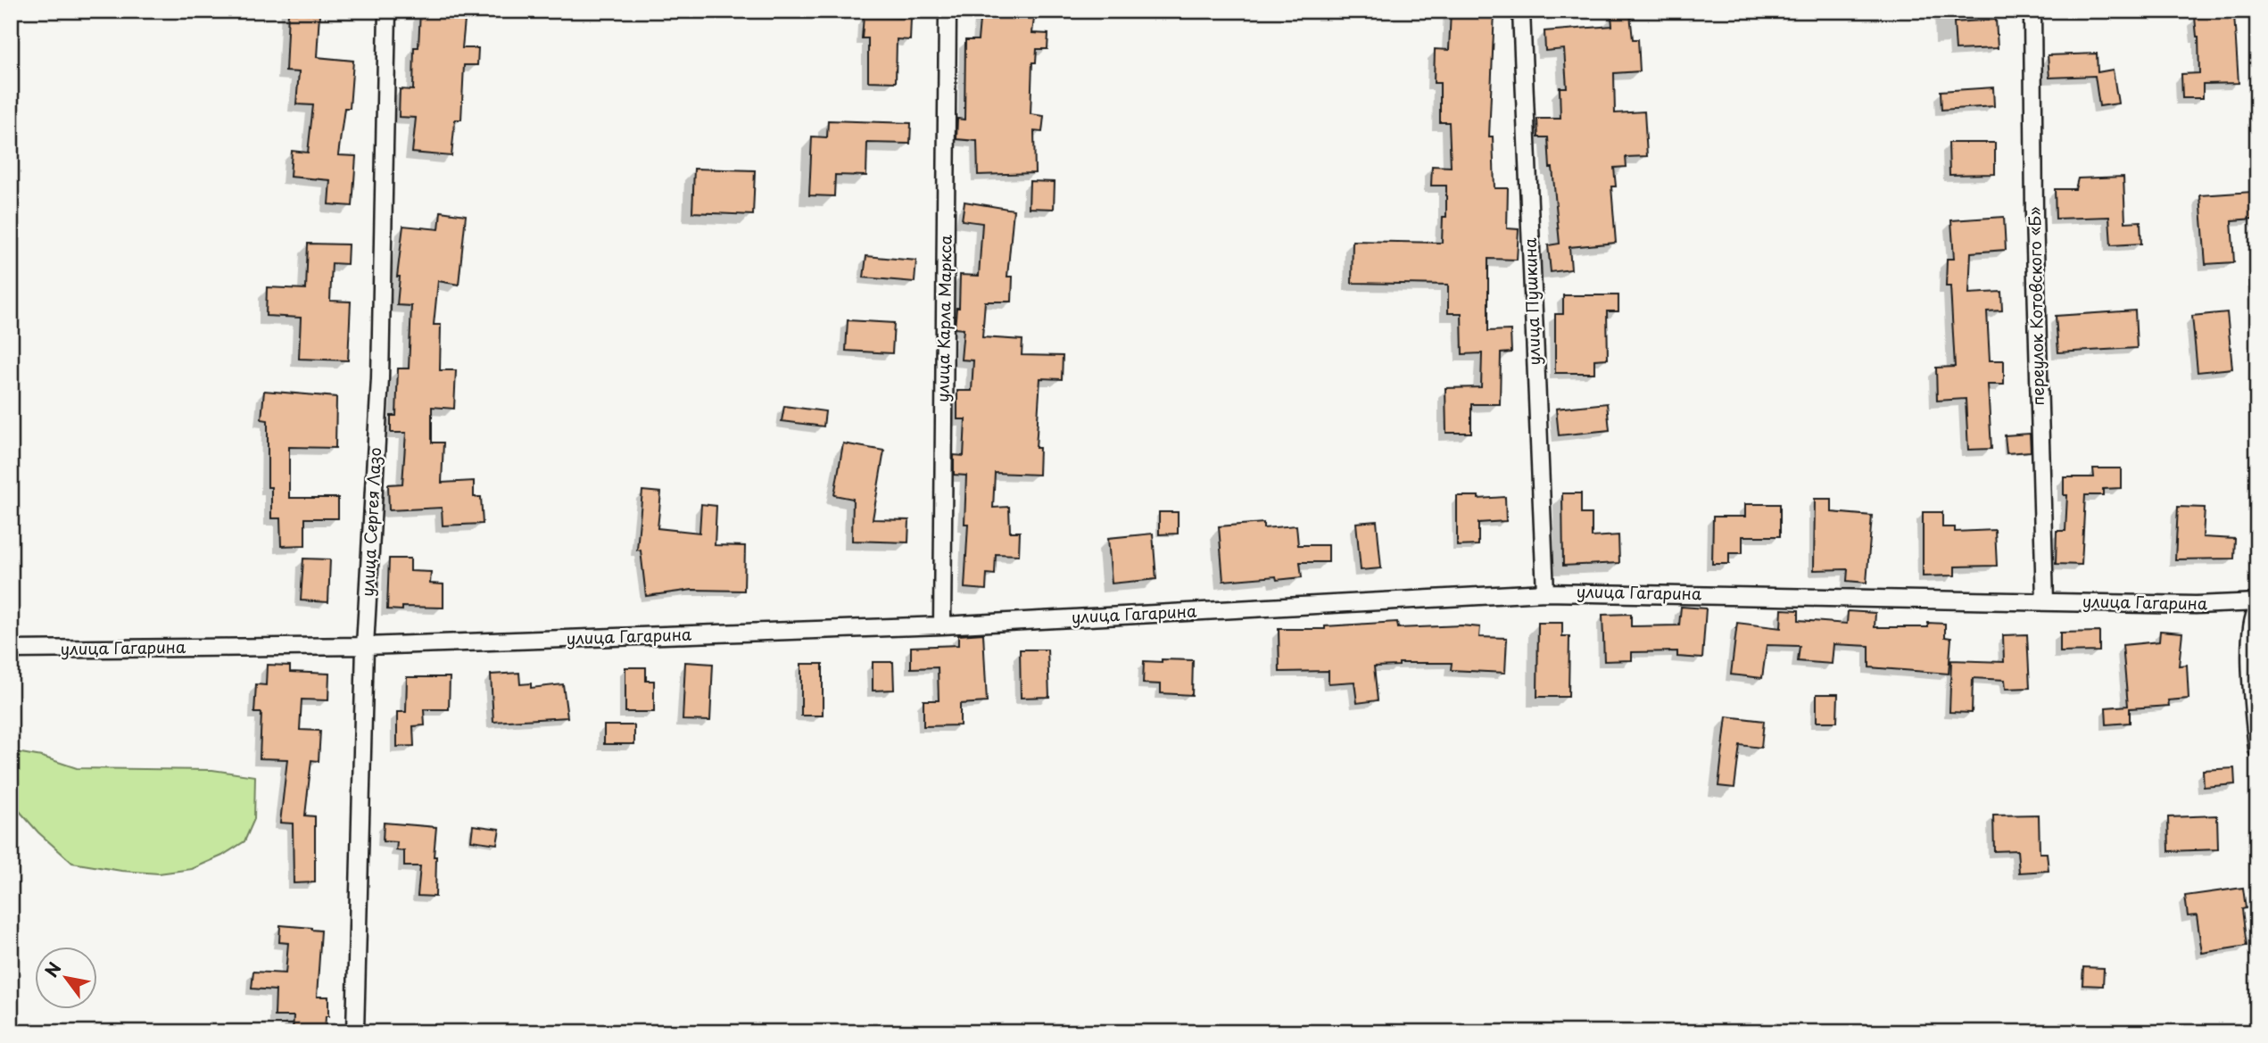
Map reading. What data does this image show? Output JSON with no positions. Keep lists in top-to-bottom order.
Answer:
{
  "streets": {
    "street": [
      "улица Пушкина",
      "переулок Котовского «Б»",
      "улица Карла Маркса",
      "улица Сергея Лазо",
      "улица Гагарина"
    ]
  },
  "crossings": [
    ["улица Пушкина", "улица Гагарина"],
    ["переулок Котовского «Б»", "улица Гагарина"],
    ["улица Карла Маркса", "улица Гагарина"],
    ["улица Сергея Лазо", "улица Гагарина"]
  ],
  "north": "top left"
}
